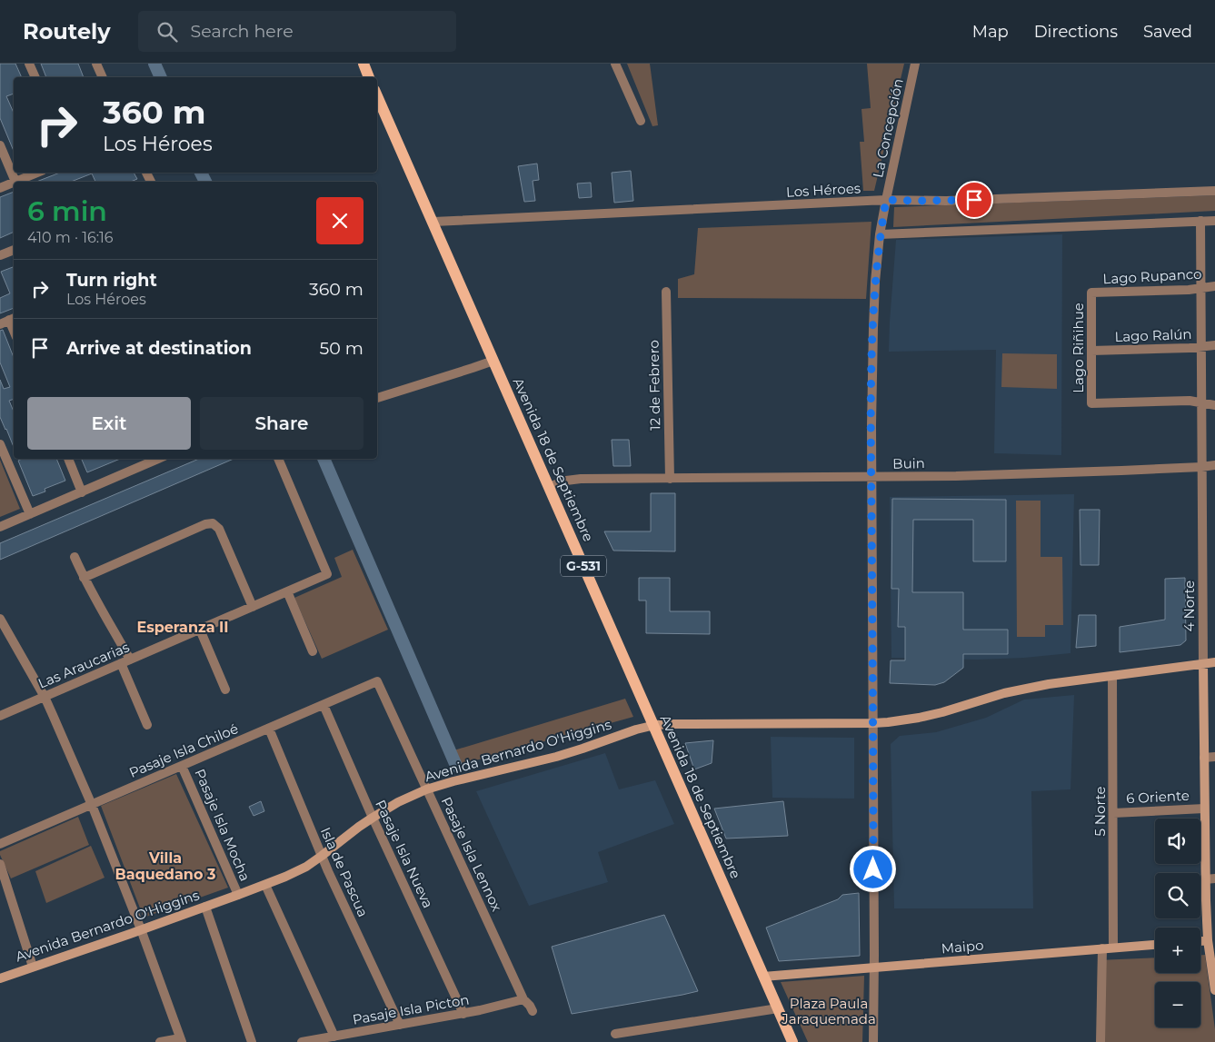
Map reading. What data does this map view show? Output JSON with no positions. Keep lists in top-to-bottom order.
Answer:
{
  "streets": {
    "main road": ["Avenida 18 de Septiembre", "G-531"],
    "street": [
      "La Concepción",
      "Los Héroes",
      "Lago Rupanco",
      "Lago Ralún",
      "Lago Riñihue",
      "12 de Febrero",
      "Buin",
      "4 Norte",
      "Las Araucarias",
      "Pasaje Isla Chiloé",
      "Avenida Bernardo O'Higgins",
      "6 Oriente",
      "5 Norte",
      "Pasaje Isla Mocha",
      "Pasaje Isla Nueva",
      "Pasaje Isla Lennox",
      "Isla de Pascua",
      "Maipo",
      "Pasaje Isla Picton"
    ]
  },
  "crossings": [
    ["La Concepción", "Los Héroes"],
    ["La Concepción", "Buin"],
    ["La Concepción", "Avenida Bernardo O'Higgins"],
    ["La Concepción", "Maipo"],
    ["Los Héroes", "Avenida 18 de Septiembre"],
    ["Lago Rupanco", "Lago Riñihue"],
    ["Lago Rupanco", "4 Norte"],
    ["Lago Ralún", "Lago Riñihue"],
    ["Lago Ralún", "4 Norte"],
    ["Lago Riñihue", "4 Norte"],
    ["12 de Febrero", "Buin"],
    ["Avenida 18 de Septiembre", "Buin"],
    ["Avenida 18 de Septiembre", "Avenida Bernardo O'Higgins"],
    ["Avenida 18 de Septiembre", "Maipo"],
    ["Buin", "4 Norte"],
    ["4 Norte", "Avenida Bernardo O'Higgins"],
    ["4 Norte", "6 Oriente"],
    ["Pasaje Isla Chiloé", "Pasaje Isla Mocha"],
    ["Pasaje Isla Chiloé", "Pasaje Isla Nueva"],
    ["Pasaje Isla Chiloé", "Pasaje Isla Lennox"],
    ["Pasaje Isla Chiloé", "Isla de Pascua"],
    ["Avenida Bernardo O'Higgins", "5 Norte"],
    ["Avenida Bernardo O'Higgins", "Pasaje Isla Mocha"],
    ["Avenida Bernardo O'Higgins", "Pasaje Isla Nueva"],
    ["Avenida Bernardo O'Higgins", "Pasaje Isla Lennox"],
    ["Avenida Bernardo O'Higgins", "Isla de Pascua"],
    ["6 Oriente", "5 Norte"],
    ["5 Norte", "Maipo"],
    ["Pasaje Isla Nueva", "Pasaje Isla Picton"],
    ["Pasaje Isla Lennox", "Pasaje Isla Picton"],
    ["Isla de Pascua", "Pasaje Isla Picton"]
  ],
  "districts": ["Esperanza II", "Villa Baquedano 3"],
  "parks": ["Plaza Paula Jaraquemada"],
  "page": {
    "header": "Routely",
    "search": "Search here",
    "nav": ["Map", "Directions", "Saved"],
    "turn": ["360 m", "Los Héroes"],
    "heading": ["6 min", "410 m · 16:16"],
    "list": [
      {
        "name": "Turn right",
        "note": "Los Héroes",
        "value": "360 m"
      },
      {
        "name": "Arrive at destination",
        "value": "50 m"
      }
    ],
    "buttons": ["Exit", "Share"],
    "map_buttons": ["+", "−"]
  }
}
